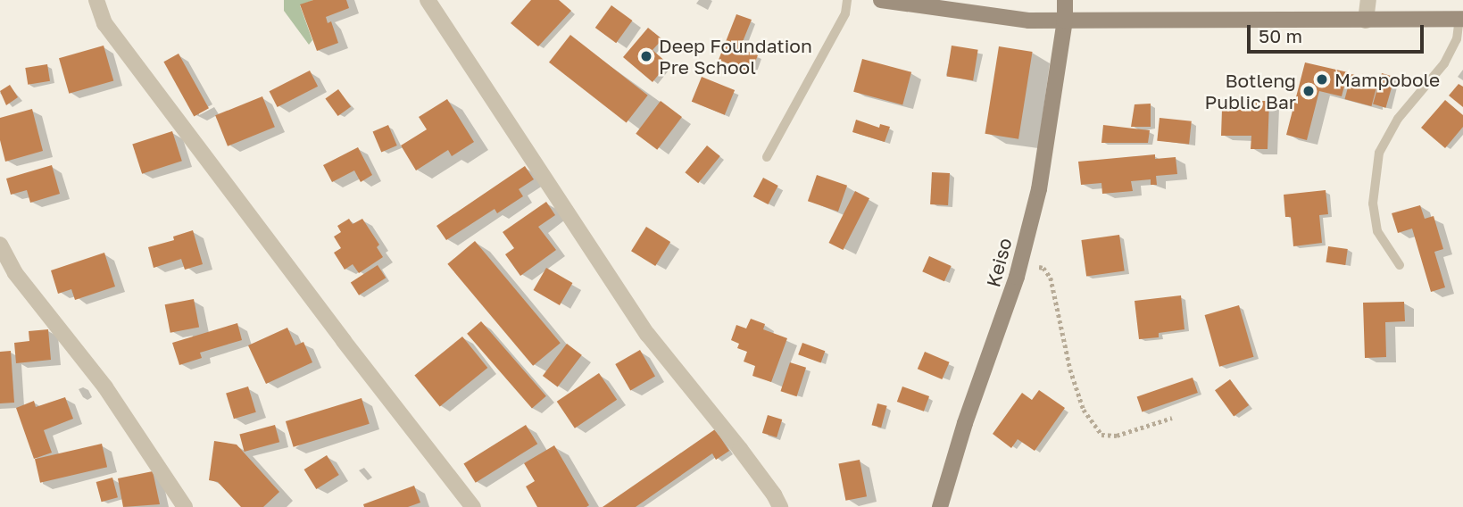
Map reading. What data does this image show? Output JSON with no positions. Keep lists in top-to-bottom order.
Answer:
{
  "streets": {
    "main road": ["Keiso"]
  },
  "places": ["Deep Foundation Pre School", "Mampobole", "Botleng Public Bar"],
  "scale_bar": "50 m"
}
